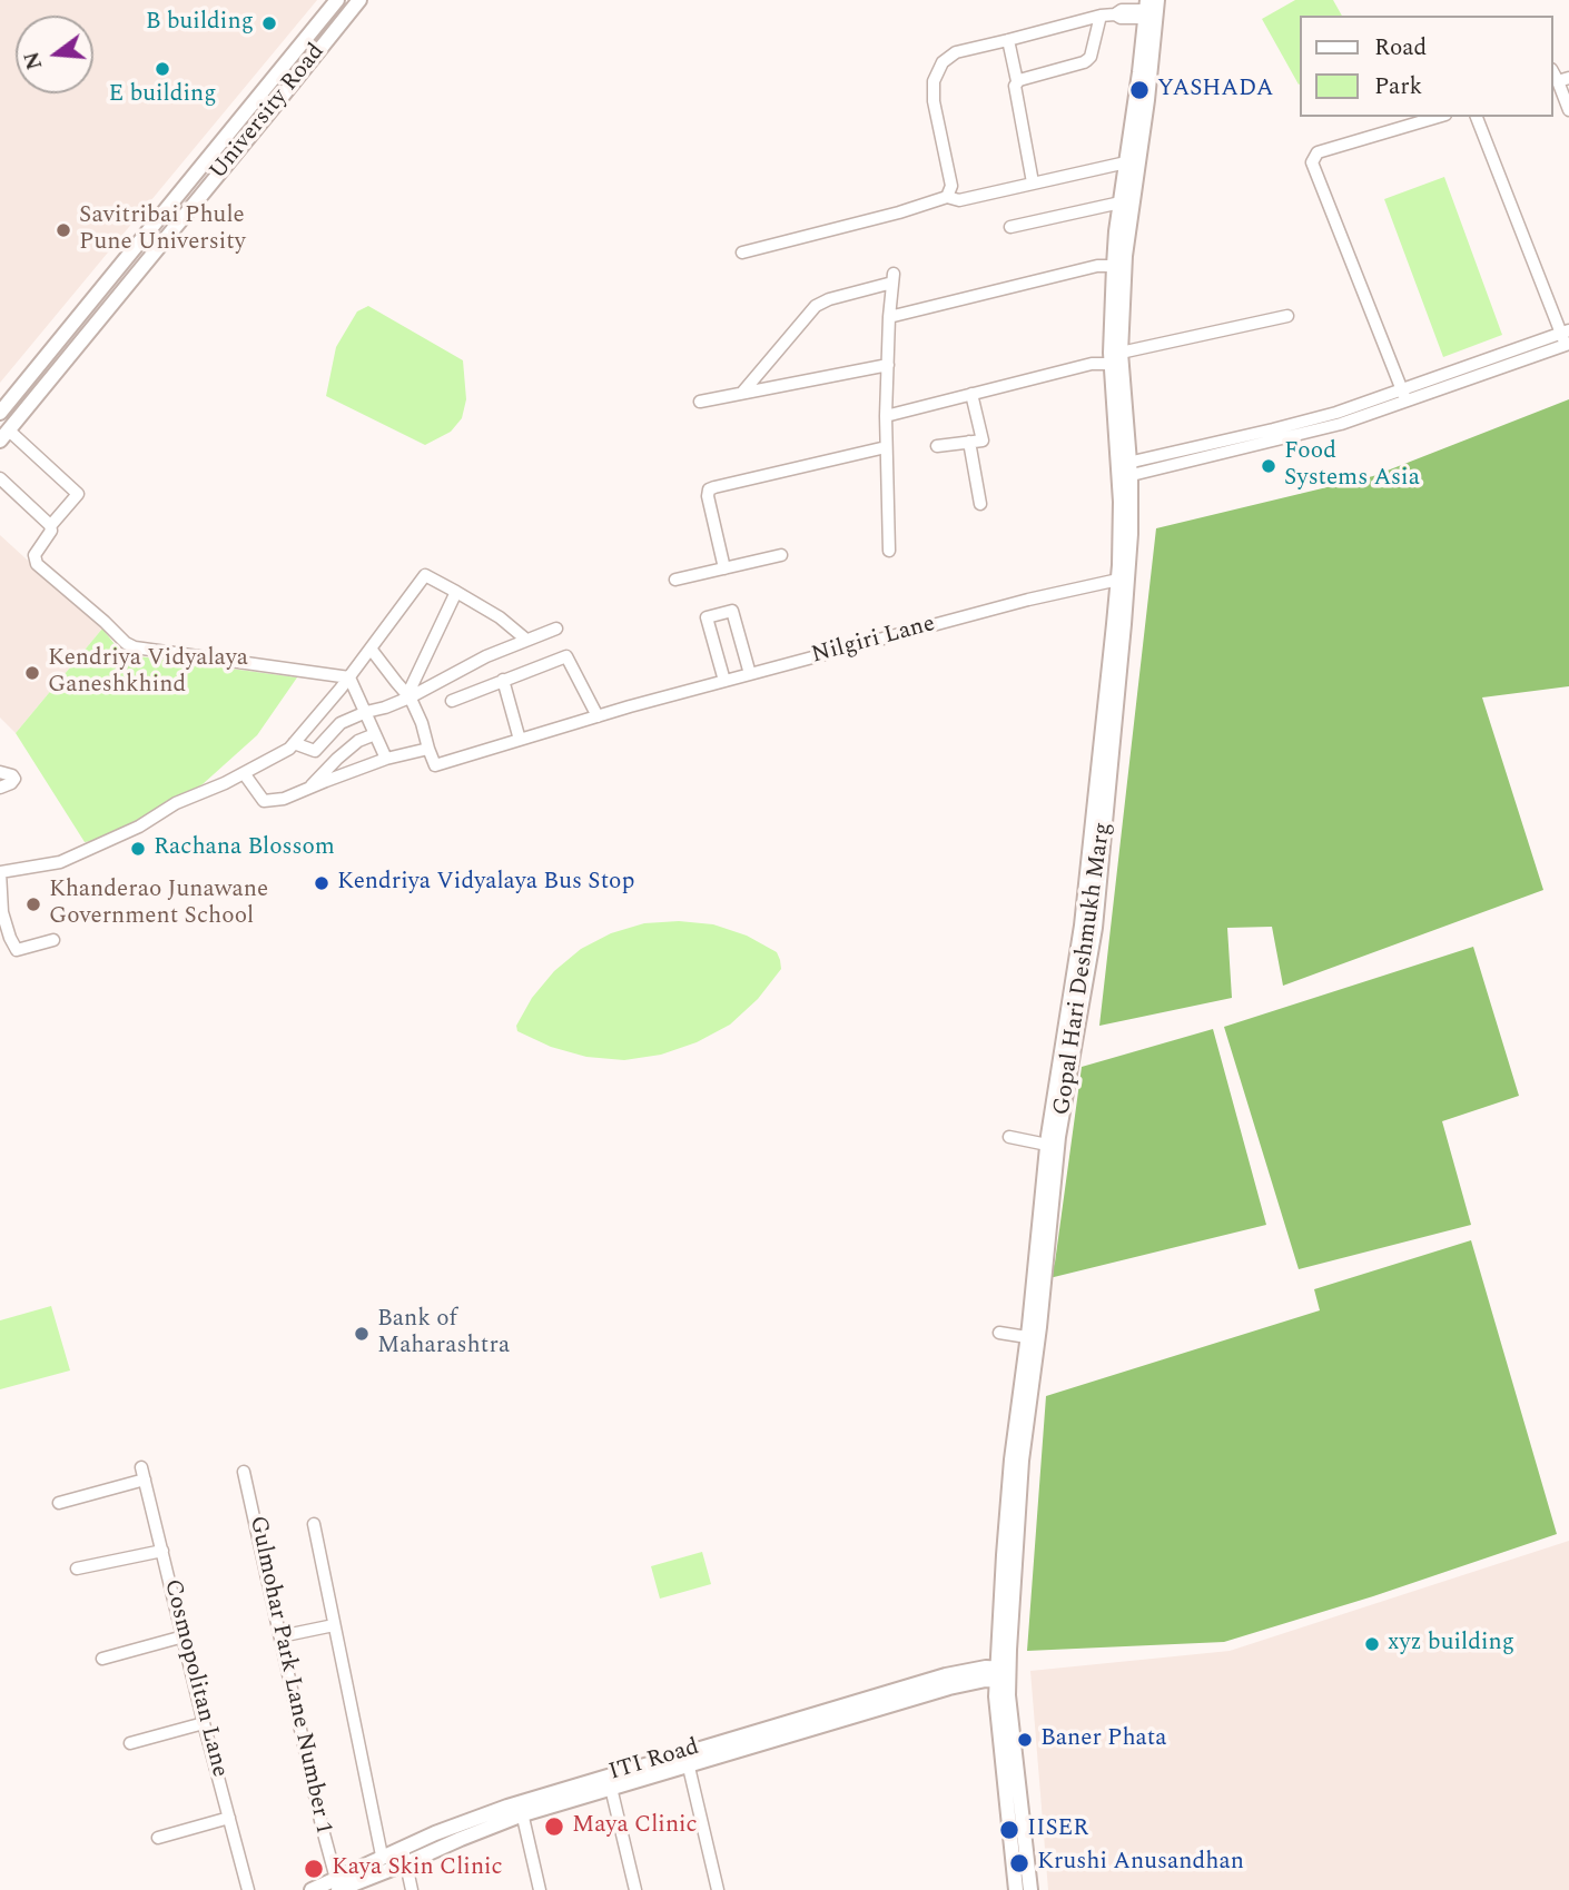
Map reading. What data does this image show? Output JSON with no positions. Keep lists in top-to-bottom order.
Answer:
{
  "streets": {
    "main road": ["University Road", "Gopal Hari Deshmukh Marg", "ITI Road"],
    "street": ["Nilgiri Lane", "Gulmohar Park Lane Number 1", "Cosmopolitan Lane"]
  },
  "crossings": [
    ["Nilgiri Lane", "Gopal Hari Deshmukh Marg"],
    ["Gopal Hari Deshmukh Marg", "ITI Road"],
    ["Gulmohar Park Lane Number 1", "ITI Road"]
  ],
  "places": [
    "B building",
    "E building",
    "YASHADA",
    "Savitribai Phule Pune University",
    "Food Systems Asia",
    "Kendriya Vidyalaya Ganeshkhind",
    "Rachana Blossom",
    "Kendriya Vidyalaya Bus Stop",
    "Khanderao Junawane Government School",
    "Bank of Maharashtra",
    "xyz building",
    "Baner Phata",
    "Maya Clinic",
    "IISER",
    "Krushi Anusandhan",
    "Kaya Skin Clinic"
  ],
  "legend": ["Road", "Park"],
  "north": "left"
}
